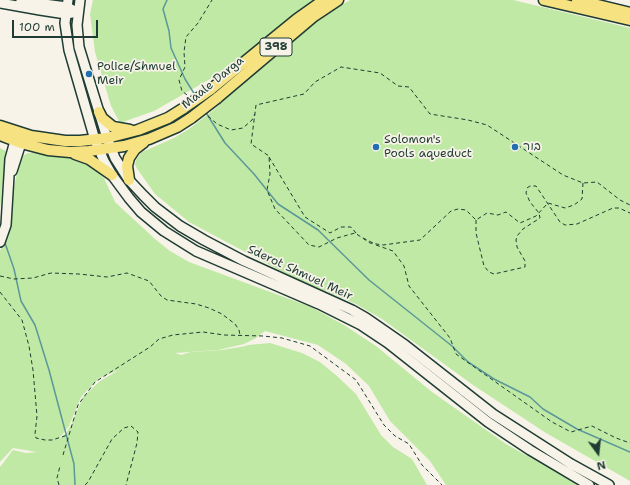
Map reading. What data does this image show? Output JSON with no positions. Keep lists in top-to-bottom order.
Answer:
{
  "streets": {
    "main road": ["398", "Maale Darga", "Sderot Shmuel Meir"]
  },
  "crossings": [
    ["398", "Maale Darga"],
    ["398", "Sderot Shmuel Meir"],
    ["Maale Darga", "Sderot Shmuel Meir"]
  ],
  "places": ["Police/Shmuel Meir", "Solomon's Pools aqueduct", "בור"],
  "scale_bar": "100 m",
  "north": "bottom"
}
